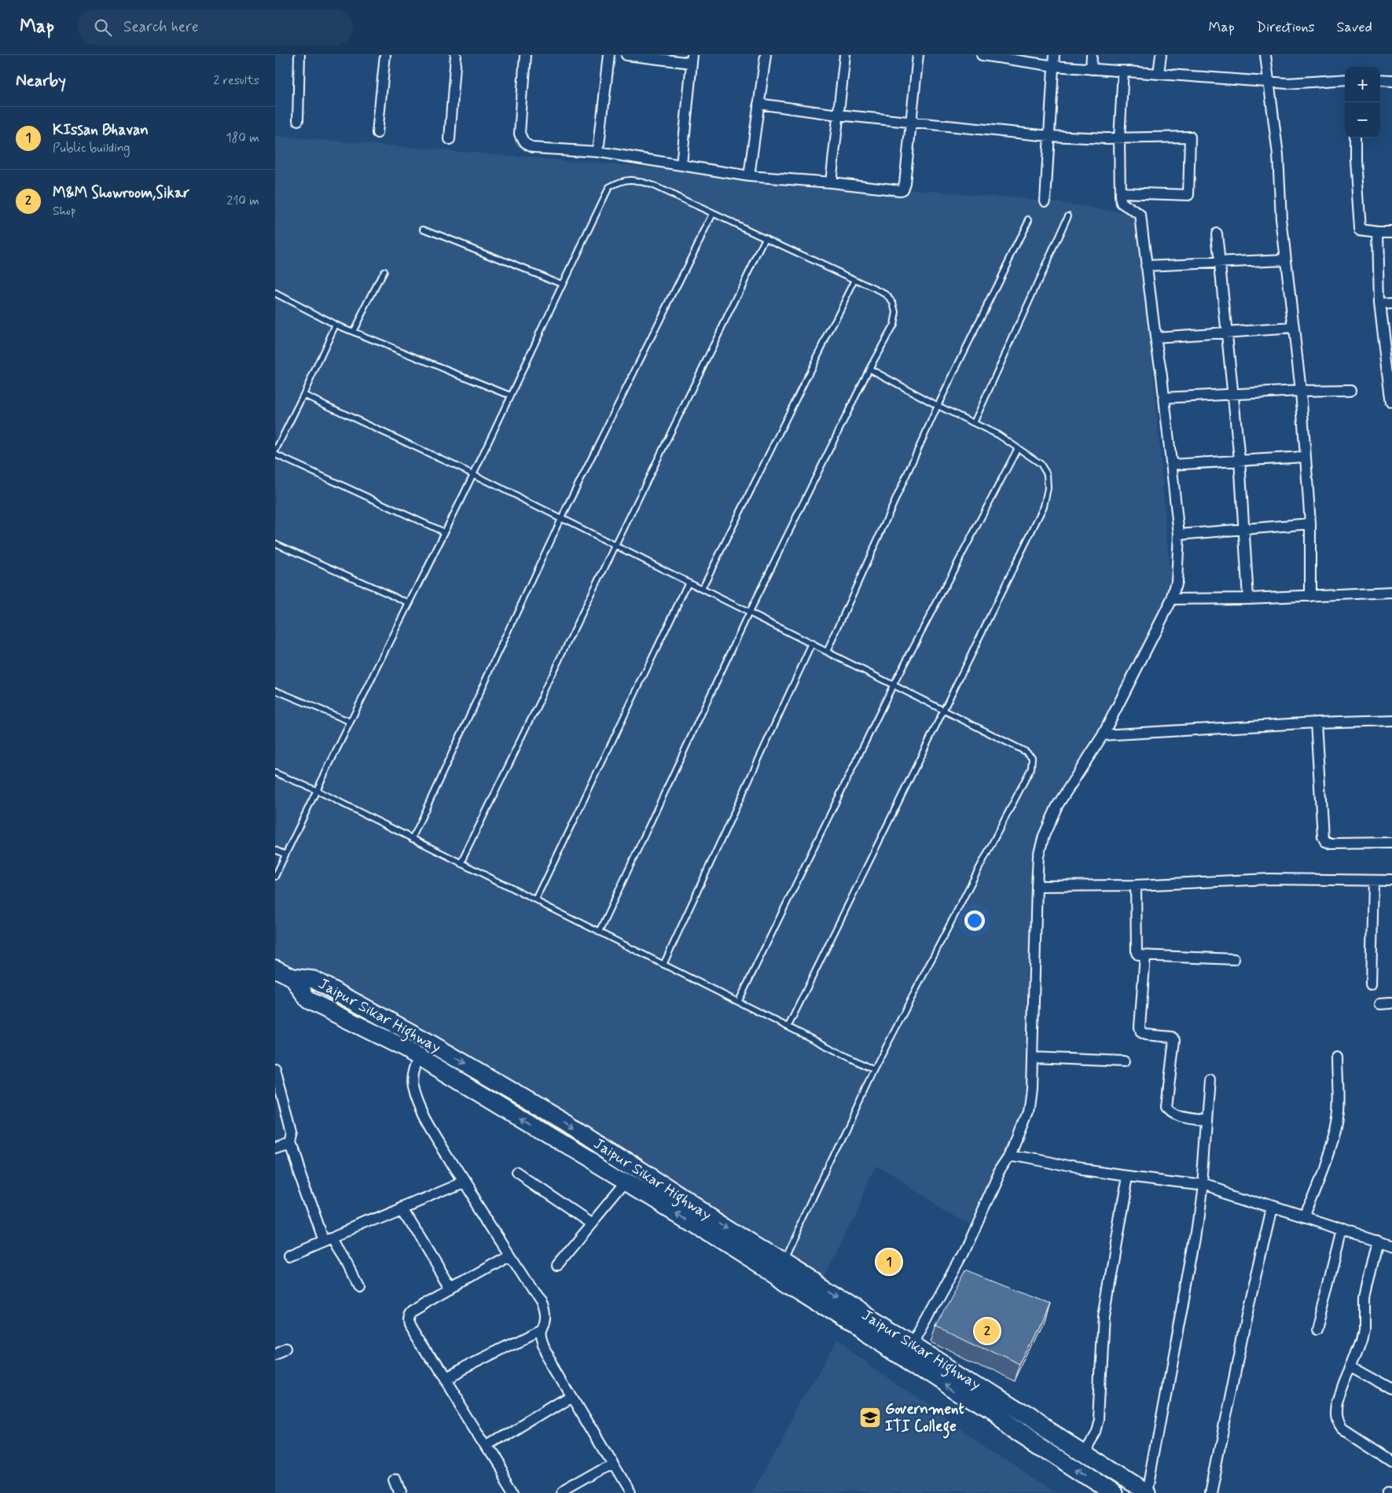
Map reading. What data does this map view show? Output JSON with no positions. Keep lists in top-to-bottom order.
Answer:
{
  "streets": {
    "main road": ["Jaipur Sikar Highway"]
  },
  "places": {
    "school or university": ["Government ITI College"]
  },
  "page": {
    "header": "Map",
    "search": "Search here",
    "nav": ["Map", "Directions", "Saved"],
    "heading": ["Nearby", "2 results"],
    "map_buttons": ["+", "−"],
    "list": [
      {
        "mark": "1",
        "name": "KIssan Bhavan",
        "note": "Public building",
        "value": "180 m"
      },
      {
        "mark": "2",
        "name": "M&M Showroom,Sikar",
        "note": "Shop",
        "value": "210 m"
      }
    ],
    "pins": ["1", "2"]
  }
}
